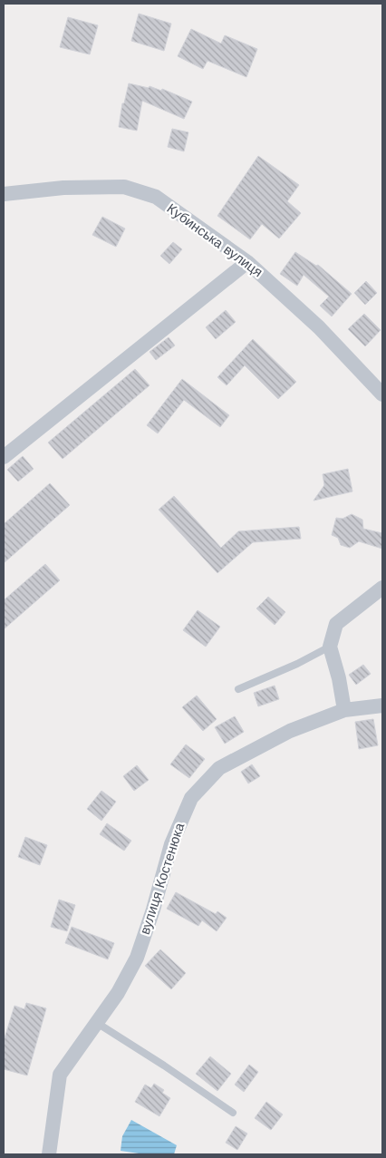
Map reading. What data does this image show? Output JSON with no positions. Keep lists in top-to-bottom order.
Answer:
{
  "streets": {
    "street": ["Кубинська вулиця", "вулиця Костенюка"]
  }
}
